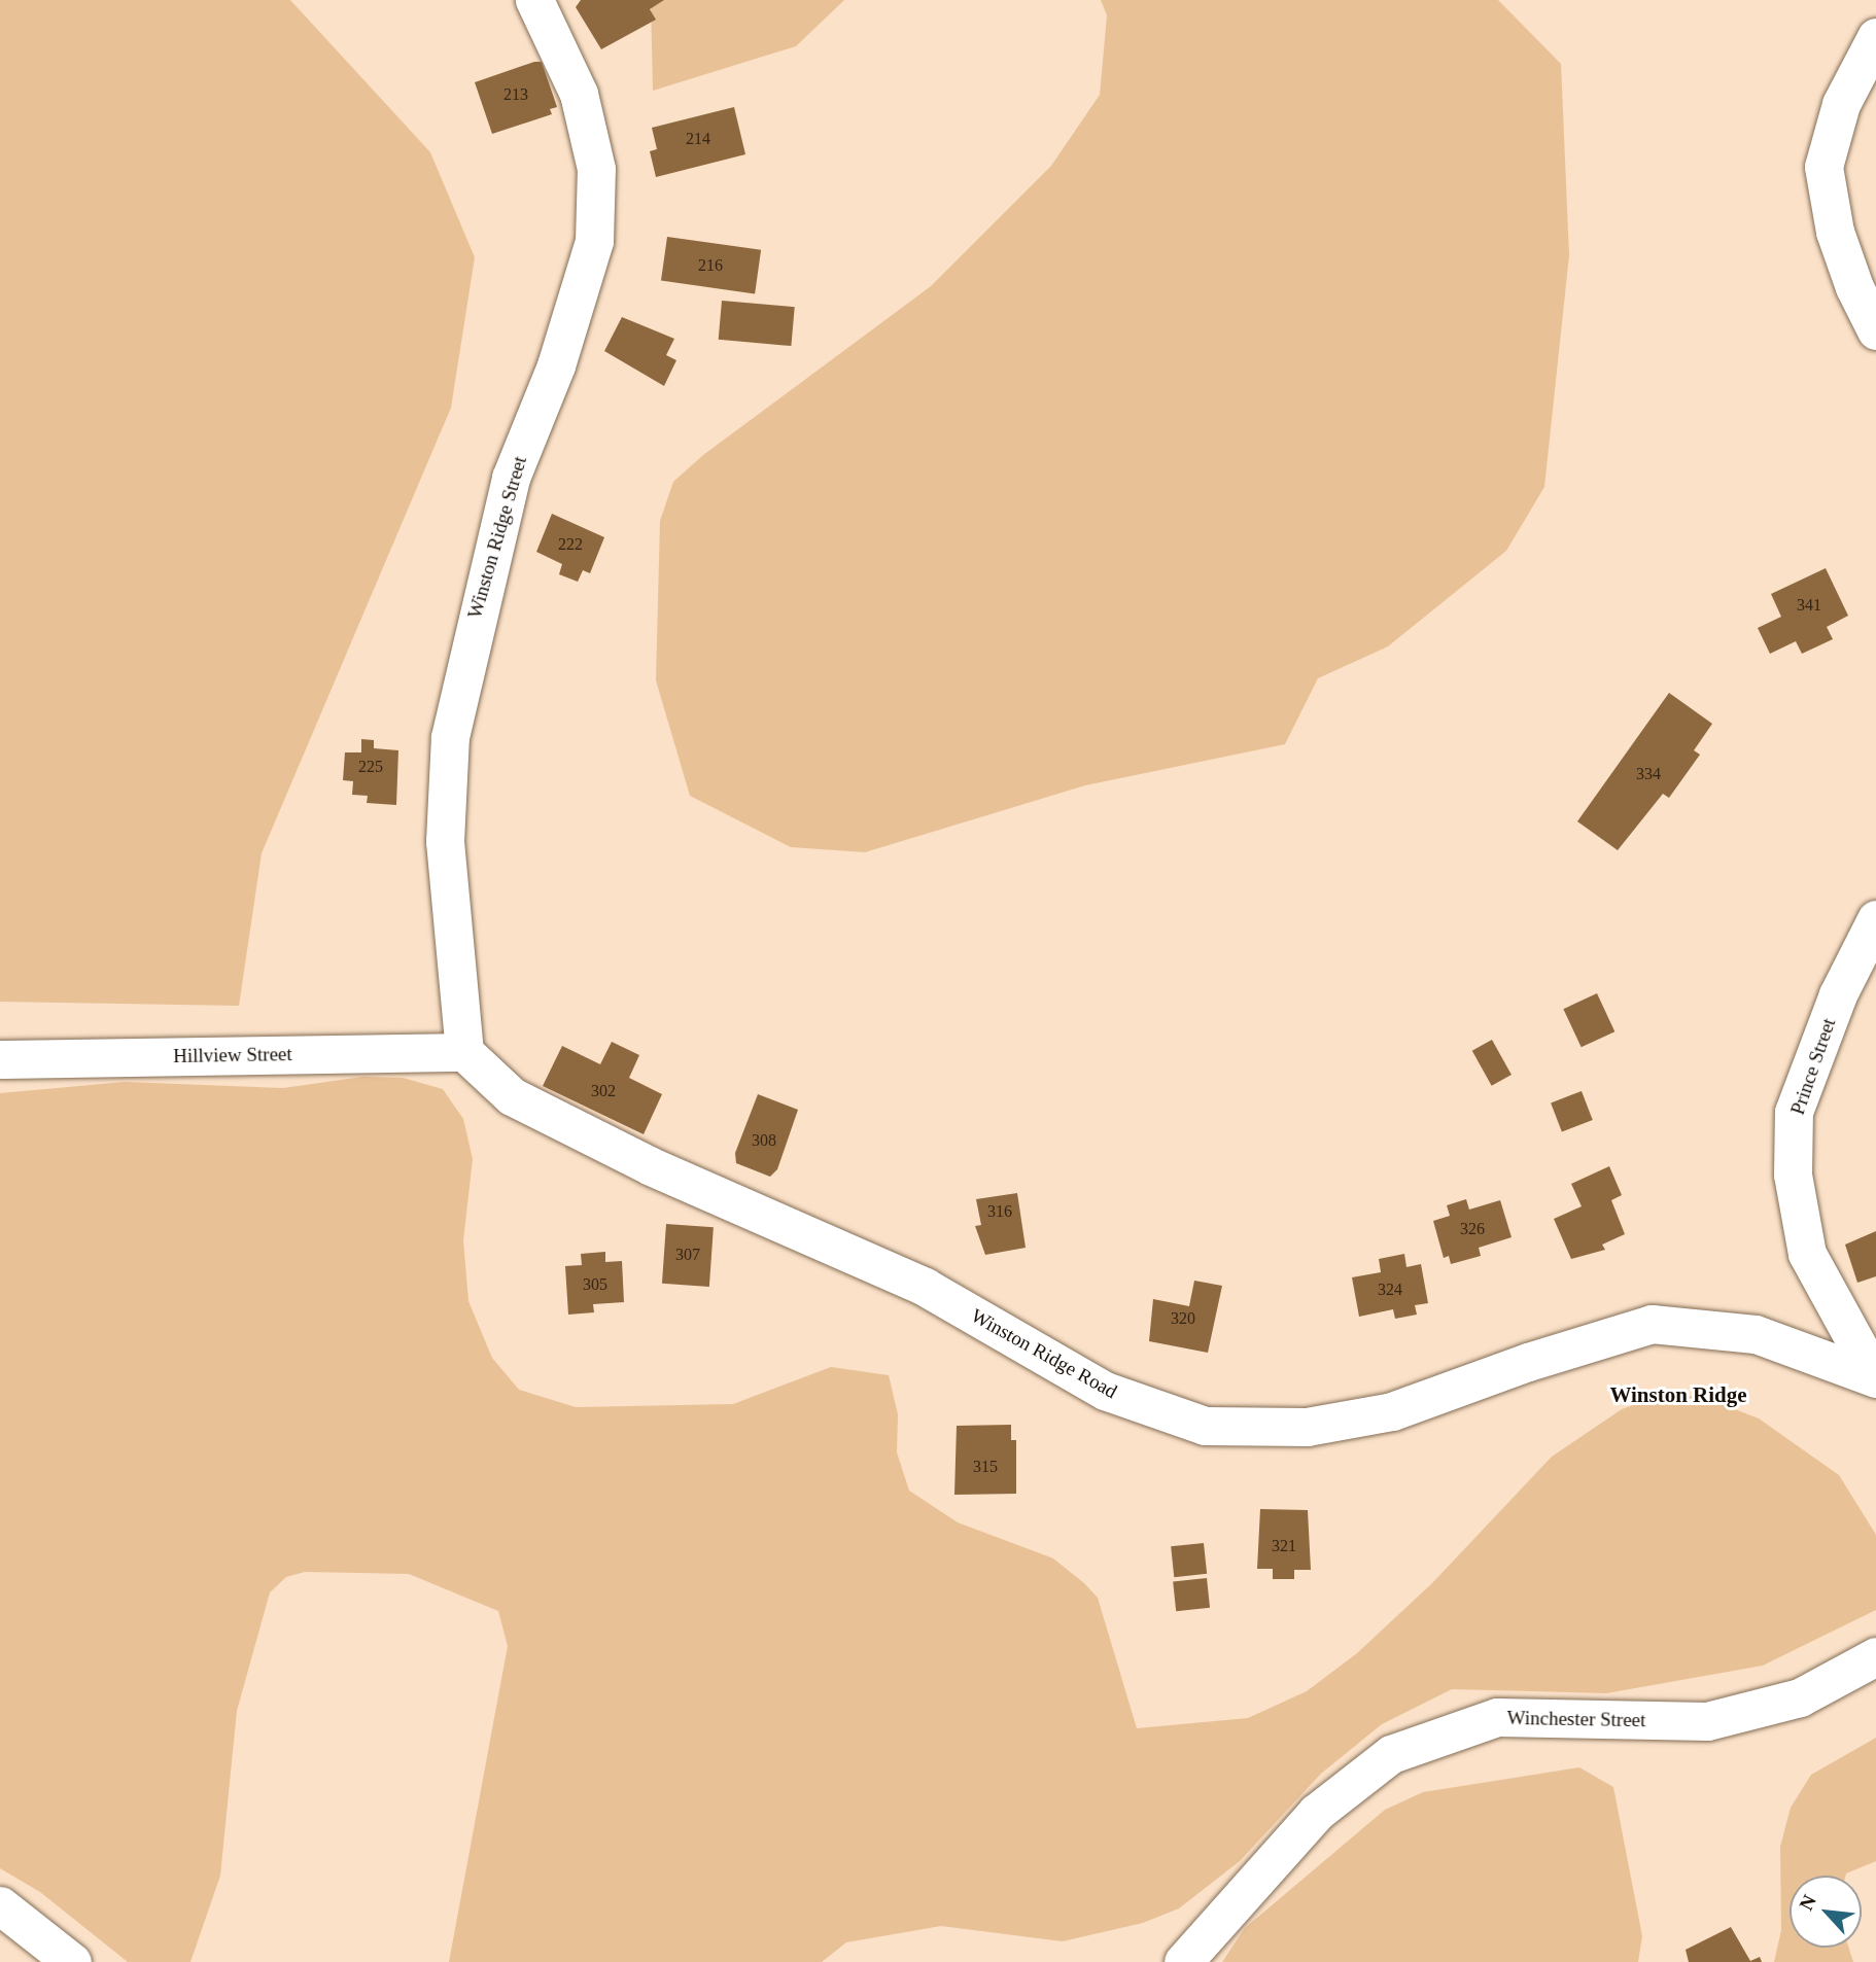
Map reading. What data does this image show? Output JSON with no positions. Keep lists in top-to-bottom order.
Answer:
{
  "streets": {
    "street": [
      "Winston Ridge Street",
      "Hillview Street",
      "Prince Street",
      "Winston Ridge Road",
      "Winchester Street"
    ]
  },
  "crossings": [
    ["Winston Ridge Street", "Hillview Street"],
    ["Winston Ridge Street", "Winston Ridge Road"],
    ["Hillview Street", "Winston Ridge Road"],
    ["Prince Street", "Winston Ridge Road"]
  ],
  "districts": ["Winston Ridge"],
  "house_numbers": [
    "213",
    "214",
    "216",
    "222",
    "341",
    "225",
    "334",
    "302",
    "308",
    "316",
    "326",
    "307",
    "305",
    "324",
    "320",
    "315",
    "321"
  ],
  "north": "top left"
}
